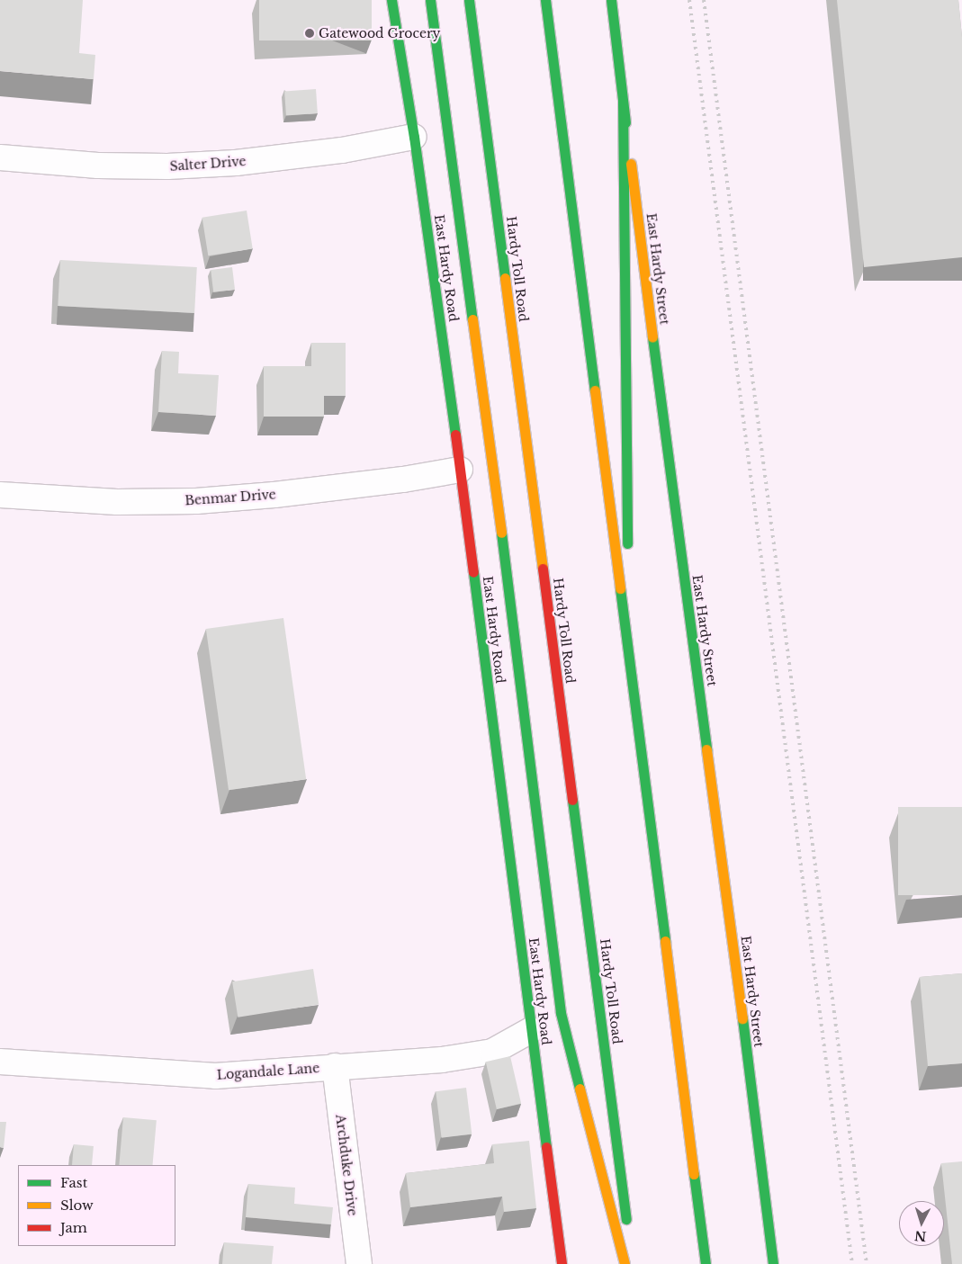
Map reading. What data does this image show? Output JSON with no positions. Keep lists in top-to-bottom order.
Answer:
{
  "streets": {
    "main road": ["East Hardy Road", "Hardy Toll Road", "East Hardy Street"],
    "street": [
      "Salter Drive",
      "Benmar Drive",
      "Logandale Lane",
      "Archduke Drive"
    ]
  },
  "crossings": [
    ["Salter Drive", "East Hardy Road"],
    ["East Hardy Road", "Benmar Drive"],
    ["East Hardy Road", "Logandale Lane"],
    ["Logandale Lane", "Archduke Drive"]
  ],
  "places": ["Gatewood Grocery"],
  "legend": ["Fast", "Slow", "Jam"],
  "north": "bottom"
}
